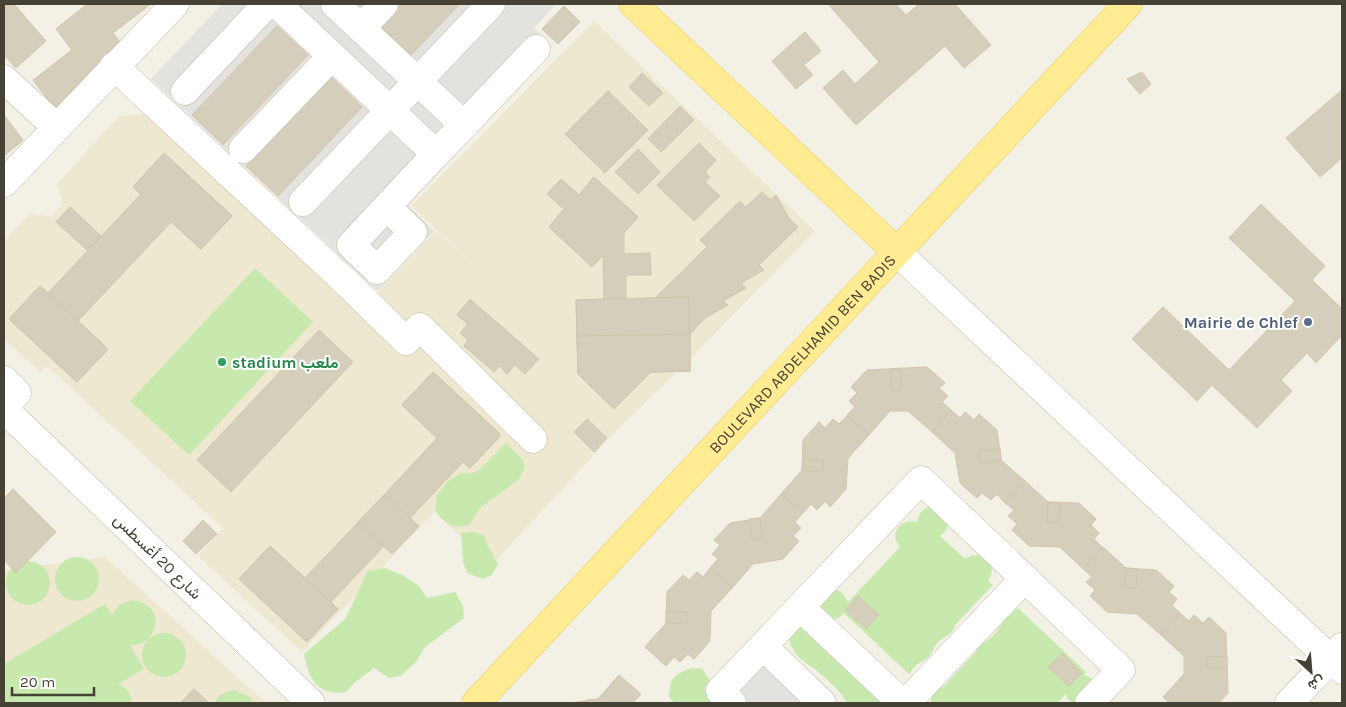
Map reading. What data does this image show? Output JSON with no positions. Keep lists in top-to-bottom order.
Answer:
{
  "streets": {
    "main road": ["BOULEVARD ABDELHAMID BEN BADIS"],
    "street": ["شارع 20 أغسطس"]
  },
  "places": ["Mairie de Chlef", "stadium ملعب"],
  "scale_bar": "20 m",
  "north": "bottom right"
}
